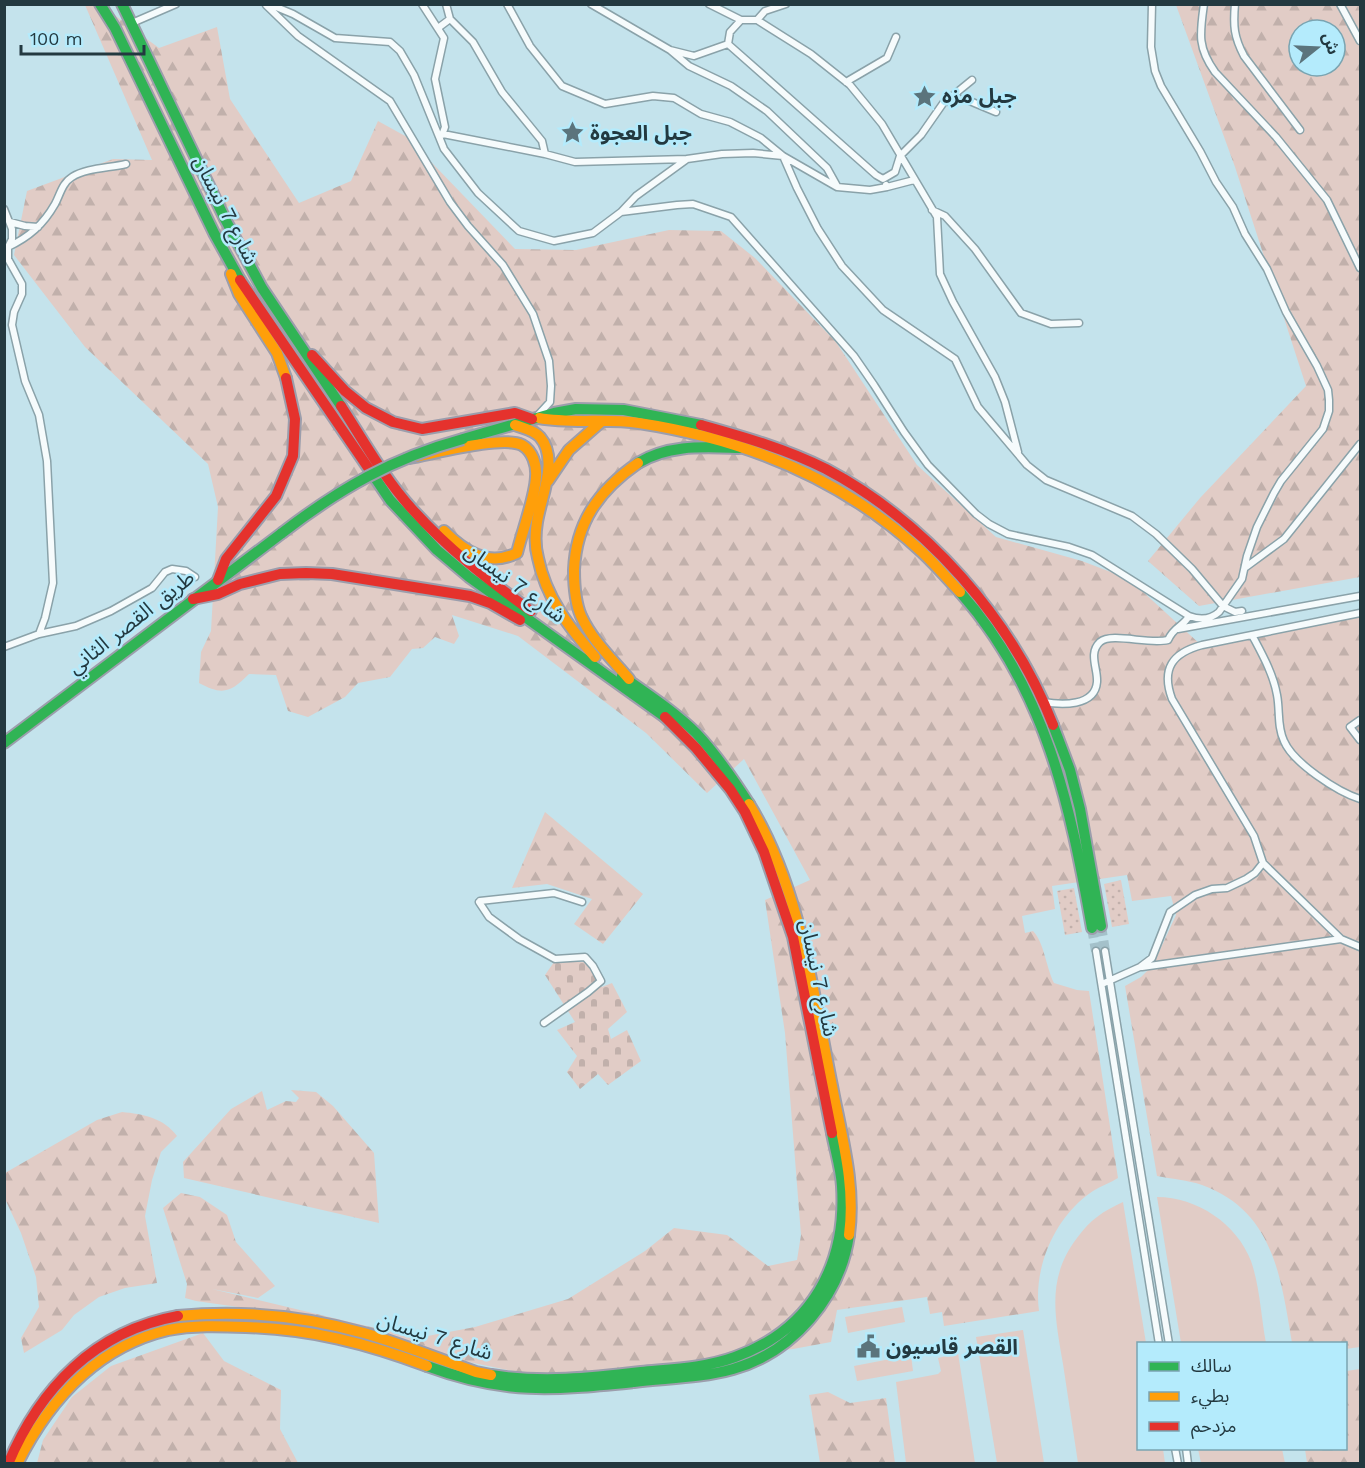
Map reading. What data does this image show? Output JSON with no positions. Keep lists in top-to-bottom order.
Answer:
{
  "streets": {
    "main road": ["شارع 7 نيسان", "طريق القصر الثاني"]
  },
  "places": {
    "place": ["جبل مزه", "جبل العجوة"],
    "public building": ["القصر قاسيون"]
  },
  "legend": ["سالك", "بطيء", "مزدحم"],
  "scale_bar": "100 m",
  "north": "right"
}
